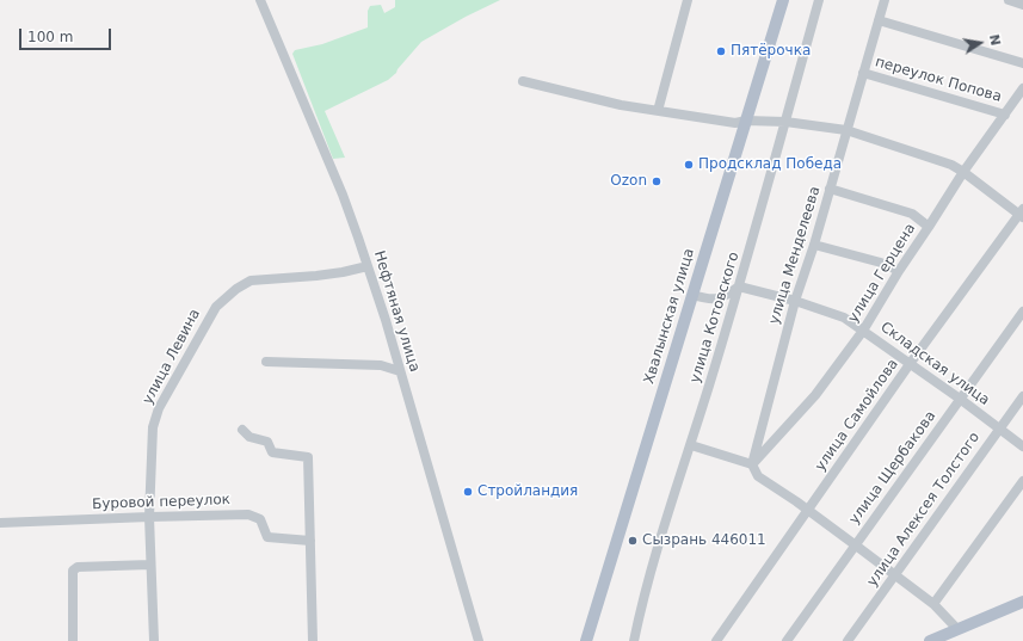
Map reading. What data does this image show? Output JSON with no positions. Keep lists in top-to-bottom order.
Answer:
{
  "streets": {
    "main road": ["Хвалынская улица"],
    "street": [
      "переулок Попова",
      "улица Менделеева",
      "улица Герцена",
      "Нефтяная улица",
      "улица Котовского",
      "улица Левина",
      "Складская улица",
      "улица Самойлова",
      "улица Щербакова",
      "Буровой переулок",
      "улица Алексея Толстого"
    ]
  },
  "crossings": [
    ["переулок Попова", "улица Менделеева"],
    ["переулок Попова", "улица Герцена"],
    ["улица Менделеева", "улица Герцена"],
    ["улица Менделеева", "Складская улица"],
    ["улица Герцена", "Складская улица"],
    ["Нефтяная улица", "улица Левина"],
    ["улица Котовского", "Складская улица"],
    ["улица Левина", "Буровой переулок"],
    ["Складская улица", "улица Самойлова"],
    ["Складская улица", "улица Щербакова"],
    ["Складская улица", "улица Алексея Толстого"]
  ],
  "places": [
    "Пятёрочка",
    "Продсклад Победа",
    "Ozon",
    "Стройландия",
    "Сызрань 446011"
  ],
  "scale_bar": "100 m",
  "north": "right"
}
